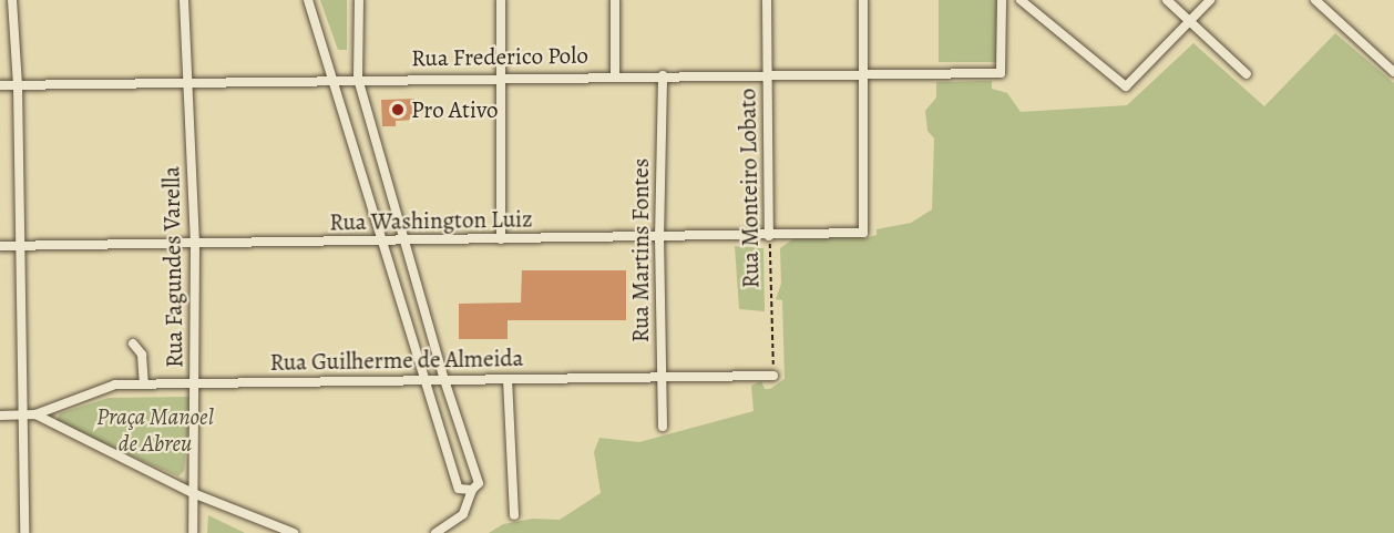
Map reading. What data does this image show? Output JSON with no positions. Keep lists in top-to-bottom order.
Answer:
{
  "streets": {
    "street": [
      "Rua Frederico Polo",
      "Rua Monteiro Lobato",
      "Rua Washington Luiz",
      "Rua Martins Fontes",
      "Rua Fagundes Varella",
      "Rua Guilherme de Almeida"
    ]
  },
  "crossings": [
    ["Rua Frederico Polo", "Rua Monteiro Lobato"],
    ["Rua Frederico Polo", "Rua Washington Luiz"],
    ["Rua Frederico Polo", "Rua Martins Fontes"],
    ["Rua Frederico Polo", "Rua Fagundes Varella"],
    ["Rua Monteiro Lobato", "Rua Washington Luiz"],
    ["Rua Monteiro Lobato", "Rua Guilherme de Almeida"],
    ["Rua Washington Luiz", "Rua Martins Fontes"],
    ["Rua Washington Luiz", "Rua Fagundes Varella"],
    ["Rua Martins Fontes", "Rua Guilherme de Almeida"],
    ["Rua Fagundes Varella", "Rua Guilherme de Almeida"]
  ],
  "parks": ["Praça Manoel de Abreu"],
  "places": ["Pro Ativo"]
}
